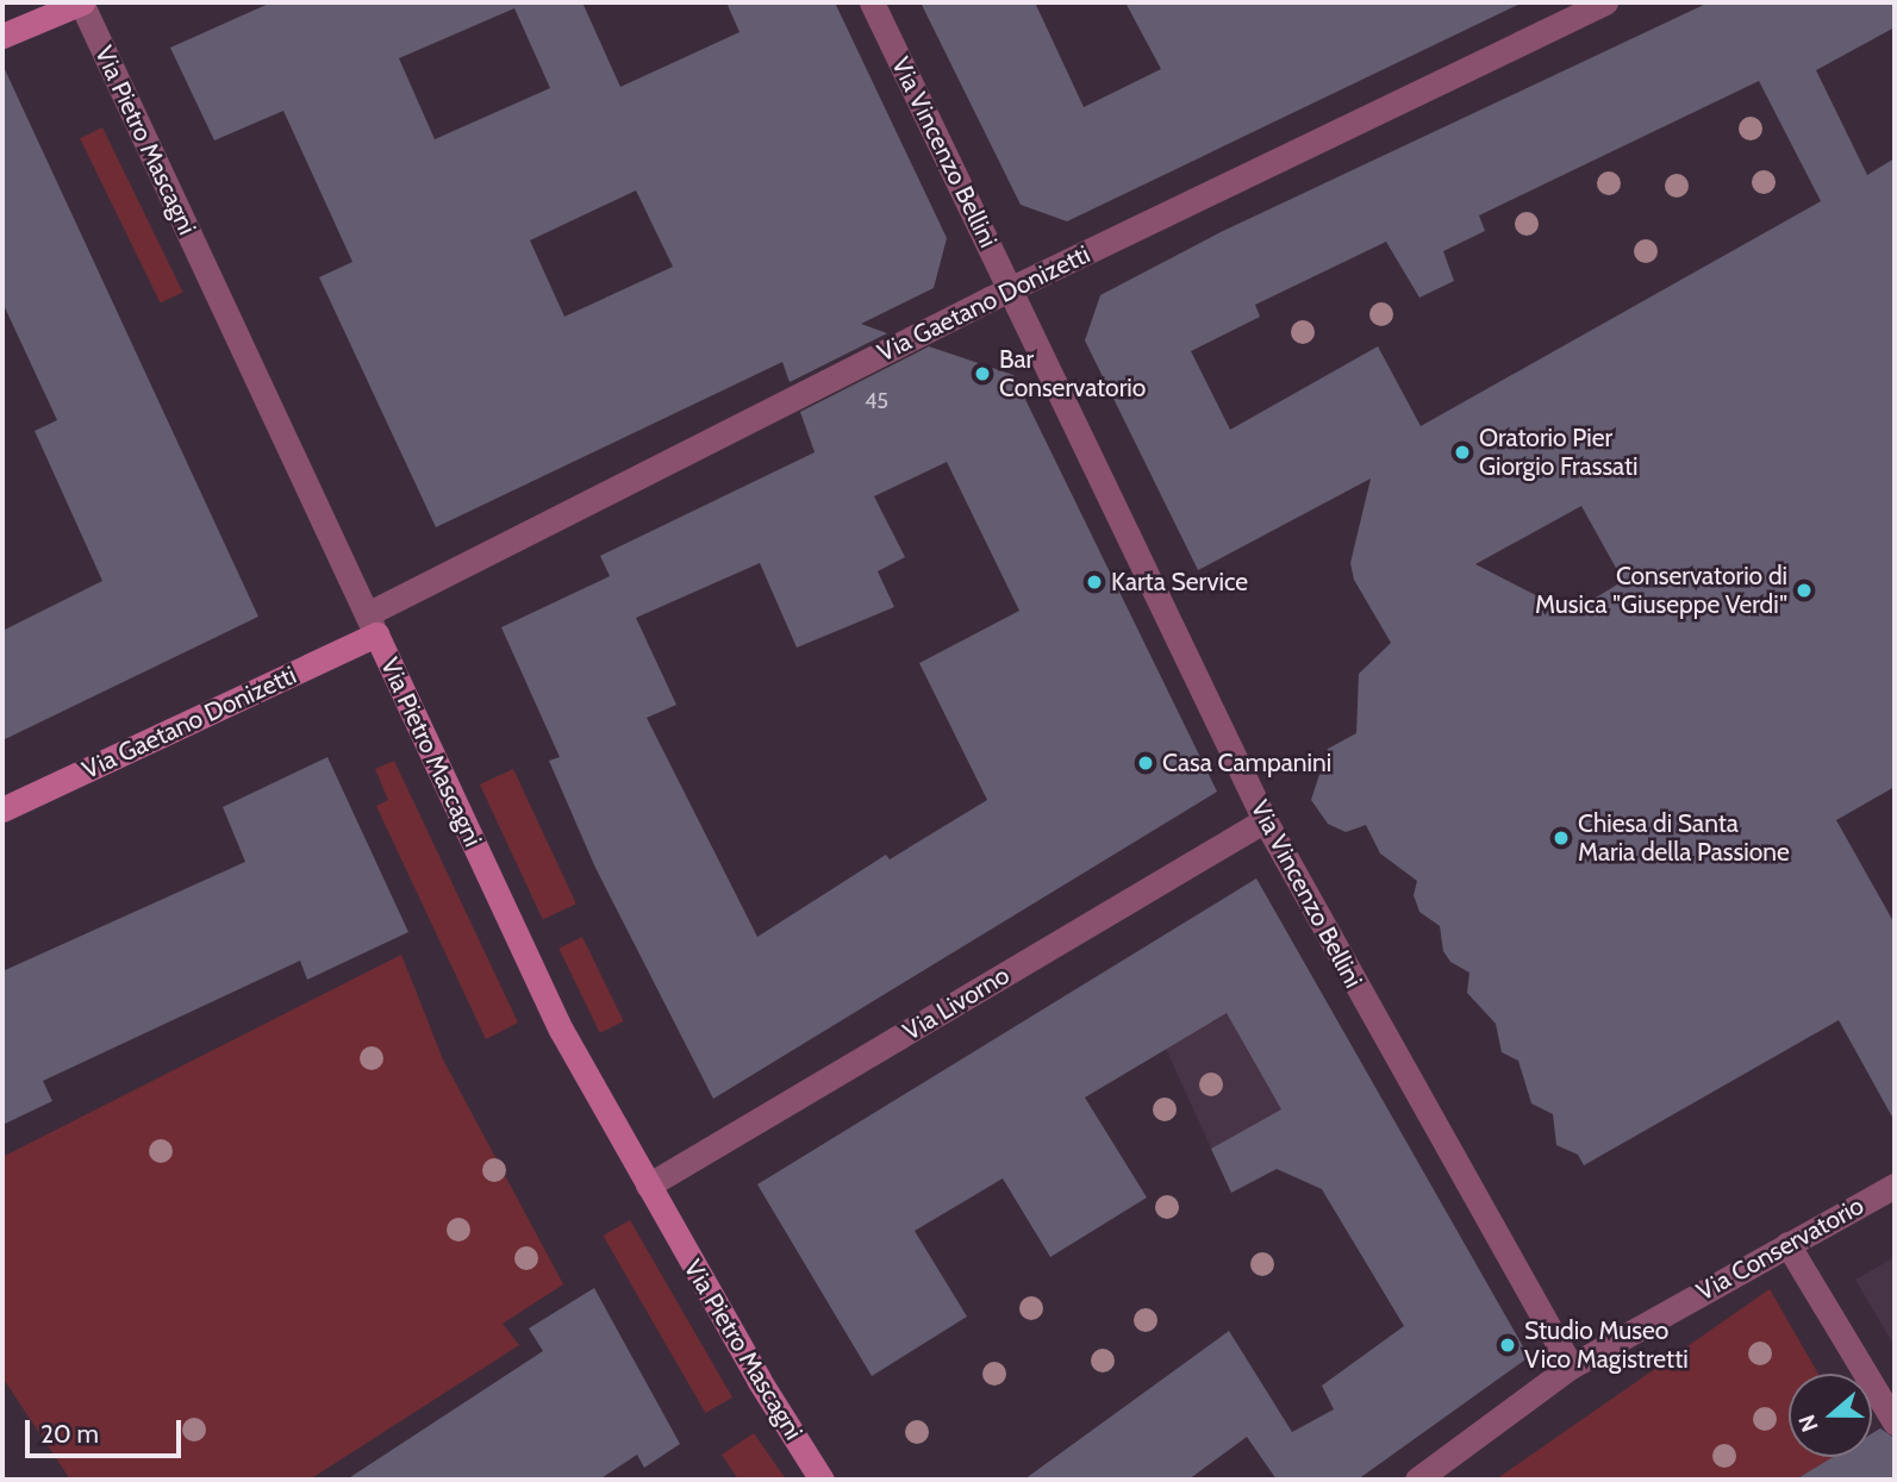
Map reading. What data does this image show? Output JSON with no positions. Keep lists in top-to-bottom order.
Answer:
{
  "streets": {
    "street": [
      "Via Pietro Mascagni",
      "Via Vincenzo Bellini",
      "Via Gaetano Donizetti",
      "Via Livorno",
      "Via Conservatorio"
    ]
  },
  "crossings": [
    ["Via Pietro Mascagni", "Via Gaetano Donizetti"],
    ["Via Pietro Mascagni", "Via Livorno"],
    ["Via Vincenzo Bellini", "Via Gaetano Donizetti"],
    ["Via Vincenzo Bellini", "Via Livorno"],
    ["Via Vincenzo Bellini", "Via Conservatorio"]
  ],
  "places": [
    "Bar Conservatorio",
    "Oratorio Pier Giorgio Frassati",
    "Karta Service",
    "Conservatorio di Musica \"Giuseppe Verdi\"",
    "Casa Campanini",
    "Chiesa di Santa Maria della Passione",
    "Studio Museo Vico Magistretti"
  ],
  "house_numbers": ["45"],
  "scale_bar": "20 m",
  "north": "left"
}
